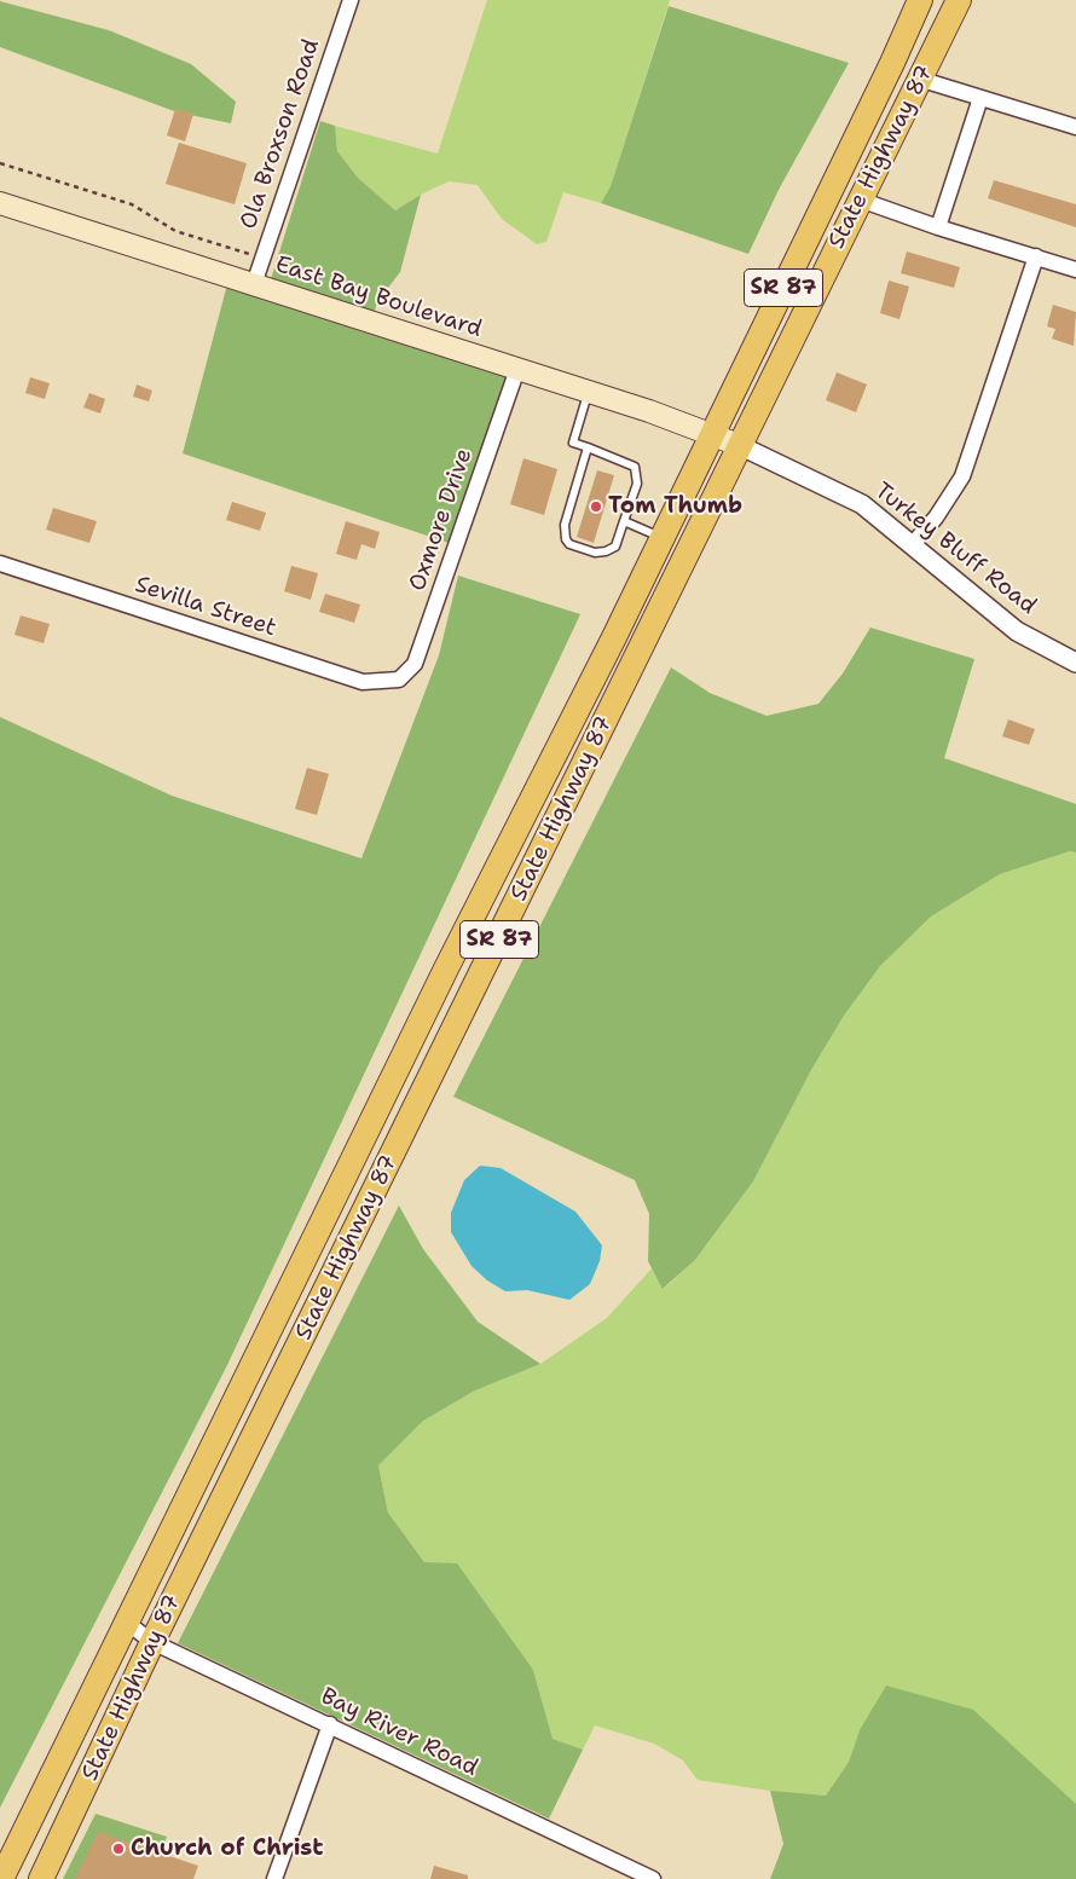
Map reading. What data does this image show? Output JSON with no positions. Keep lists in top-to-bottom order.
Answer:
{
  "streets": {
    "highway": ["State Highway 87", "SR 87"],
    "main road": ["East Bay Boulevard"],
    "street": [
      "Ola Broxson Road",
      "Oxmore Drive",
      "Turkey Bluff Road",
      "Sevilla Street",
      "Bay River Road"
    ]
  },
  "crossings": [
    ["Ola Broxson Road", "East Bay Boulevard"],
    ["State Highway 87", "East Bay Boulevard"],
    ["State Highway 87", "Turkey Bluff Road"],
    ["State Highway 87", "Bay River Road"],
    ["SR 87", "East Bay Boulevard"],
    ["SR 87", "Bay River Road"],
    ["East Bay Boulevard", "Oxmore Drive"],
    ["East Bay Boulevard", "Turkey Bluff Road"],
    ["Oxmore Drive", "Sevilla Street"]
  ],
  "places": ["Tom Thumb", "Church of Christ"]
}
